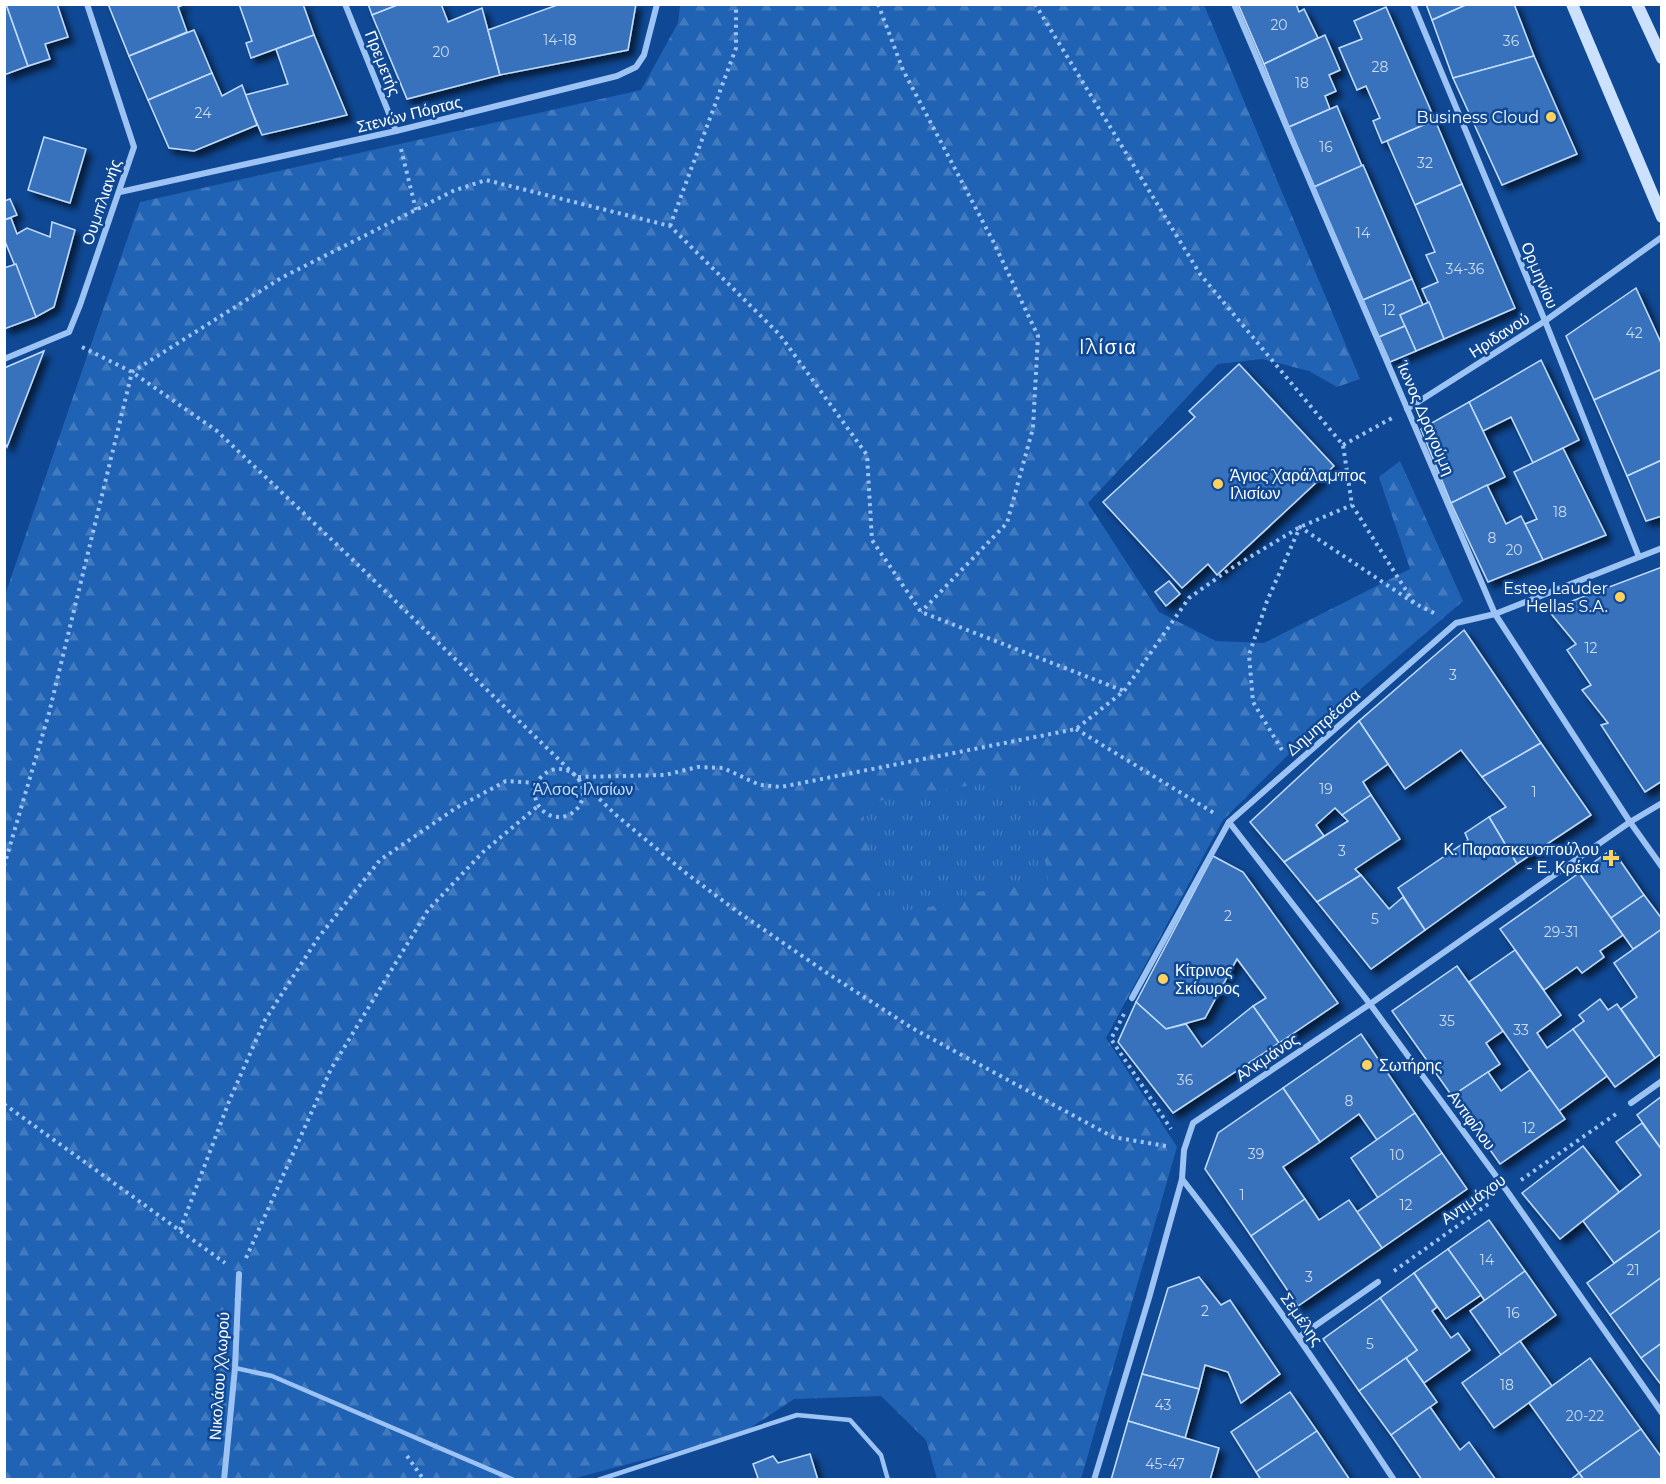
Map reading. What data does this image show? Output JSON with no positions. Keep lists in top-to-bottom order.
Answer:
{
  "streets": {
    "street": [
      "Πρεμετής",
      "Στενών Πόρτας",
      "Ουμπλιανής",
      "Ορμηνίου",
      "Ηριδανού",
      "Ίωνος Δραγούμη",
      "Δημητρέσσα",
      "Αλκμάνος",
      "Αντιφίλου",
      "Σεμέλης",
      "Νικολάου Χλωρού"
    ],
    "path": ["Αντιμάχου"]
  },
  "crossings": [
    ["Πρεμετής", "Στενών Πόρτας"],
    ["Στενών Πόρτας", "Ουμπλιανής"],
    ["Ορμηνίου", "Ηριδανού"],
    ["Ορμηνίου", "Δημητρέσσα"],
    ["Ηριδανού", "Ίωνος Δραγούμη"],
    ["Ίωνος Δραγούμη", "Δημητρέσσα"],
    ["Ίωνος Δραγούμη", "Αλκμάνος"],
    ["Δημητρέσσα", "Αντιφίλου"],
    ["Αλκμάνος", "Αντιφίλου"],
    ["Αλκμάνος", "Σεμέλης"],
    ["Αντιφίλου", "Αντιμάχου"]
  ],
  "districts": ["Iλίσια"],
  "parks": ["Άλσος Ιλισίων"],
  "places": {
    "other": [
      "Business Cloud",
      "Άγιος Χαράλαμπος Ιλισίων",
      "Estee Lauder Hellas S.A.",
      "Κίτρινος Σκίουρος",
      "Σωτήρης"
    ],
    "health": ["Κ. Παρασκευοπούλου - Ε. Κρέκα"]
  },
  "house_numbers": [
    "20",
    "14-18",
    "36",
    "20",
    "28",
    "18",
    "24",
    "16",
    "32",
    "14",
    "34-36",
    "12",
    "42",
    "18",
    "8",
    "20",
    "12",
    "3",
    "19",
    "1",
    "3",
    "2",
    "5",
    "29-31",
    "35",
    "33",
    "36",
    "8",
    "12",
    "39",
    "10",
    "1",
    "12",
    "14",
    "21",
    "3",
    "2",
    "16",
    "5",
    "18",
    "43",
    "20-22",
    "45-47"
  ]
}
